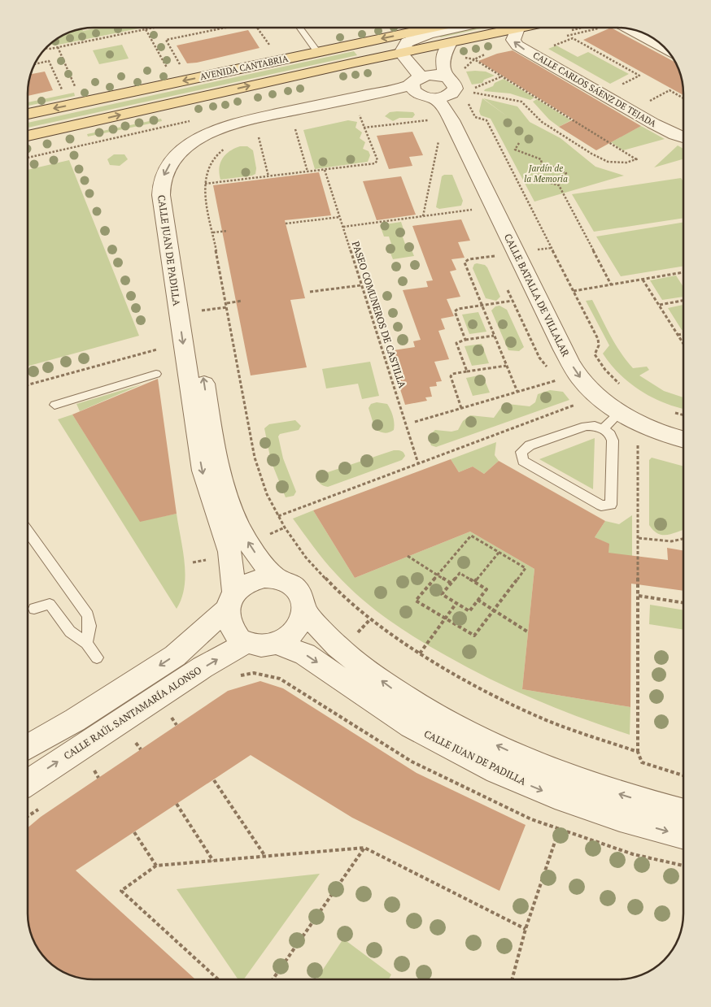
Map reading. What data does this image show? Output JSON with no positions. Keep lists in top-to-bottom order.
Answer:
{
  "streets": {
    "main road": ["AVENIDA CANTABRIA"],
    "street": [
      "CALLE CARLOS SÁENZ DE TEJADA",
      "CALLE JUAN DE PADILLA",
      "CALLE BATALLA DE VILLALAR",
      "CALLE RAÚL SANTAMARÍA ALONSO"
    ],
    "path": ["PASEO COMUNEROS DE CASTILLA"]
  },
  "crossings": [
    ["AVENIDA CANTABRIA", "CALLE CARLOS SÁENZ DE TEJADA"],
    ["AVENIDA CANTABRIA", "CALLE BATALLA DE VILLALAR"],
    ["CALLE JUAN DE PADILLA", "CALLE BATALLA DE VILLALAR"],
    ["CALLE JUAN DE PADILLA", "CALLE RAÚL SANTAMARÍA ALONSO"]
  ],
  "one_way": ["CALLE CARLOS SÁENZ DE TEJADA"],
  "parks": ["Jardín de la Memoria"]
}
